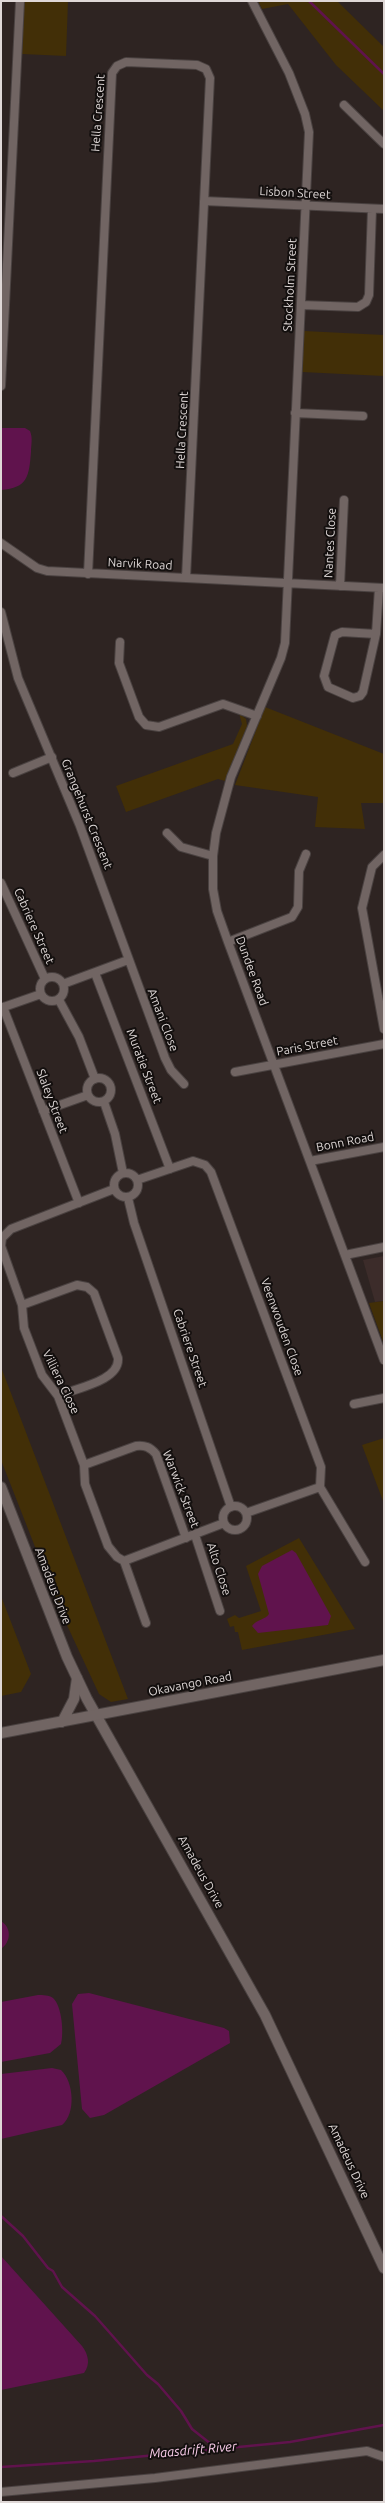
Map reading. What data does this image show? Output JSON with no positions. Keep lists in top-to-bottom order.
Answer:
{
  "streets": {
    "street": [
      "Hella Crescent",
      "Lisbon Street",
      "Stockholm Street",
      "Nantes Close",
      "Narvik Road",
      "Grangehurst Crescent",
      "Cabriere Street",
      "Dundee Road",
      "Amani Close",
      "Paris Street",
      "Muratie Street",
      "Slaley Street",
      "Bonn Road",
      "Veenwouden Close",
      "Villiera Close",
      "Warwick Street",
      "Alto Close",
      "Amadeus Drive",
      "Okavango Road"
    ]
  },
  "crossings": [
    ["Hella Crescent", "Lisbon Street"],
    ["Hella Crescent", "Narvik Road"],
    ["Lisbon Street", "Stockholm Street"],
    ["Stockholm Street", "Narvik Road"],
    ["Stockholm Street", "Dundee Road"],
    ["Nantes Close", "Narvik Road"],
    ["Narvik Road", "Dundee Road"],
    ["Grangehurst Crescent", "Amani Close"],
    ["Cabriere Street", "Veenwouden Close"],
    ["Cabriere Street", "Villiera Close"],
    ["Dundee Road", "Paris Street"],
    ["Dundee Road", "Bonn Road"],
    ["Muratie Street", "Veenwouden Close"],
    ["Slaley Street", "Villiera Close"],
    ["Veenwouden Close", "Villiera Close"],
    ["Villiera Close", "Warwick Street"],
    ["Amadeus Drive", "Okavango Road"]
  ],
  "water": ["Maasdrift River"]
}
